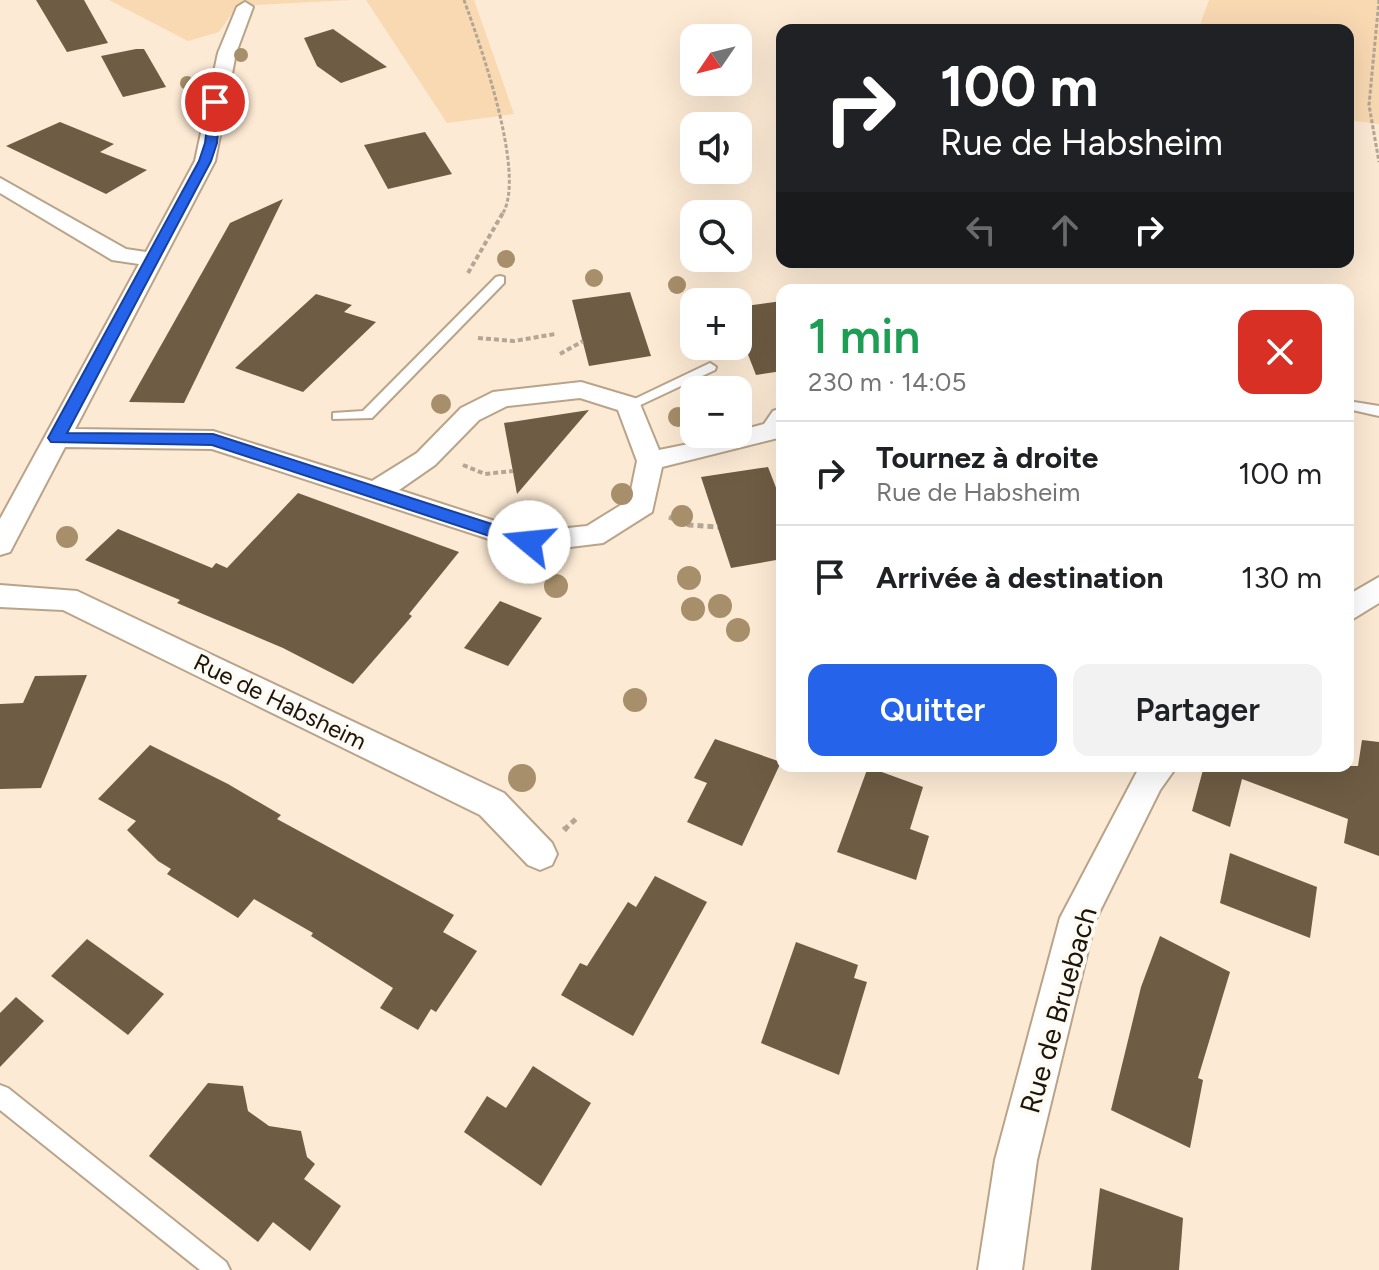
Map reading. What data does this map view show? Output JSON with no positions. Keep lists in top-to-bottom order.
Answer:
{
  "streets": {
    "street": ["Rue de Habsheim", "Rue de Bruebach"]
  },
  "north": "bottom left",
  "page": {
    "map_buttons": ["+", "−"],
    "turn": ["100 m", "Rue de Habsheim"],
    "heading": ["1 min", "230 m · 14:05"],
    "list": [
      {
        "name": "Tournez à droite",
        "note": "Rue de Habsheim",
        "value": "100 m"
      },
      {
        "name": "Arrivée à destination",
        "value": "130 m"
      }
    ],
    "buttons": ["Quitter", "Partager"]
  }
}
